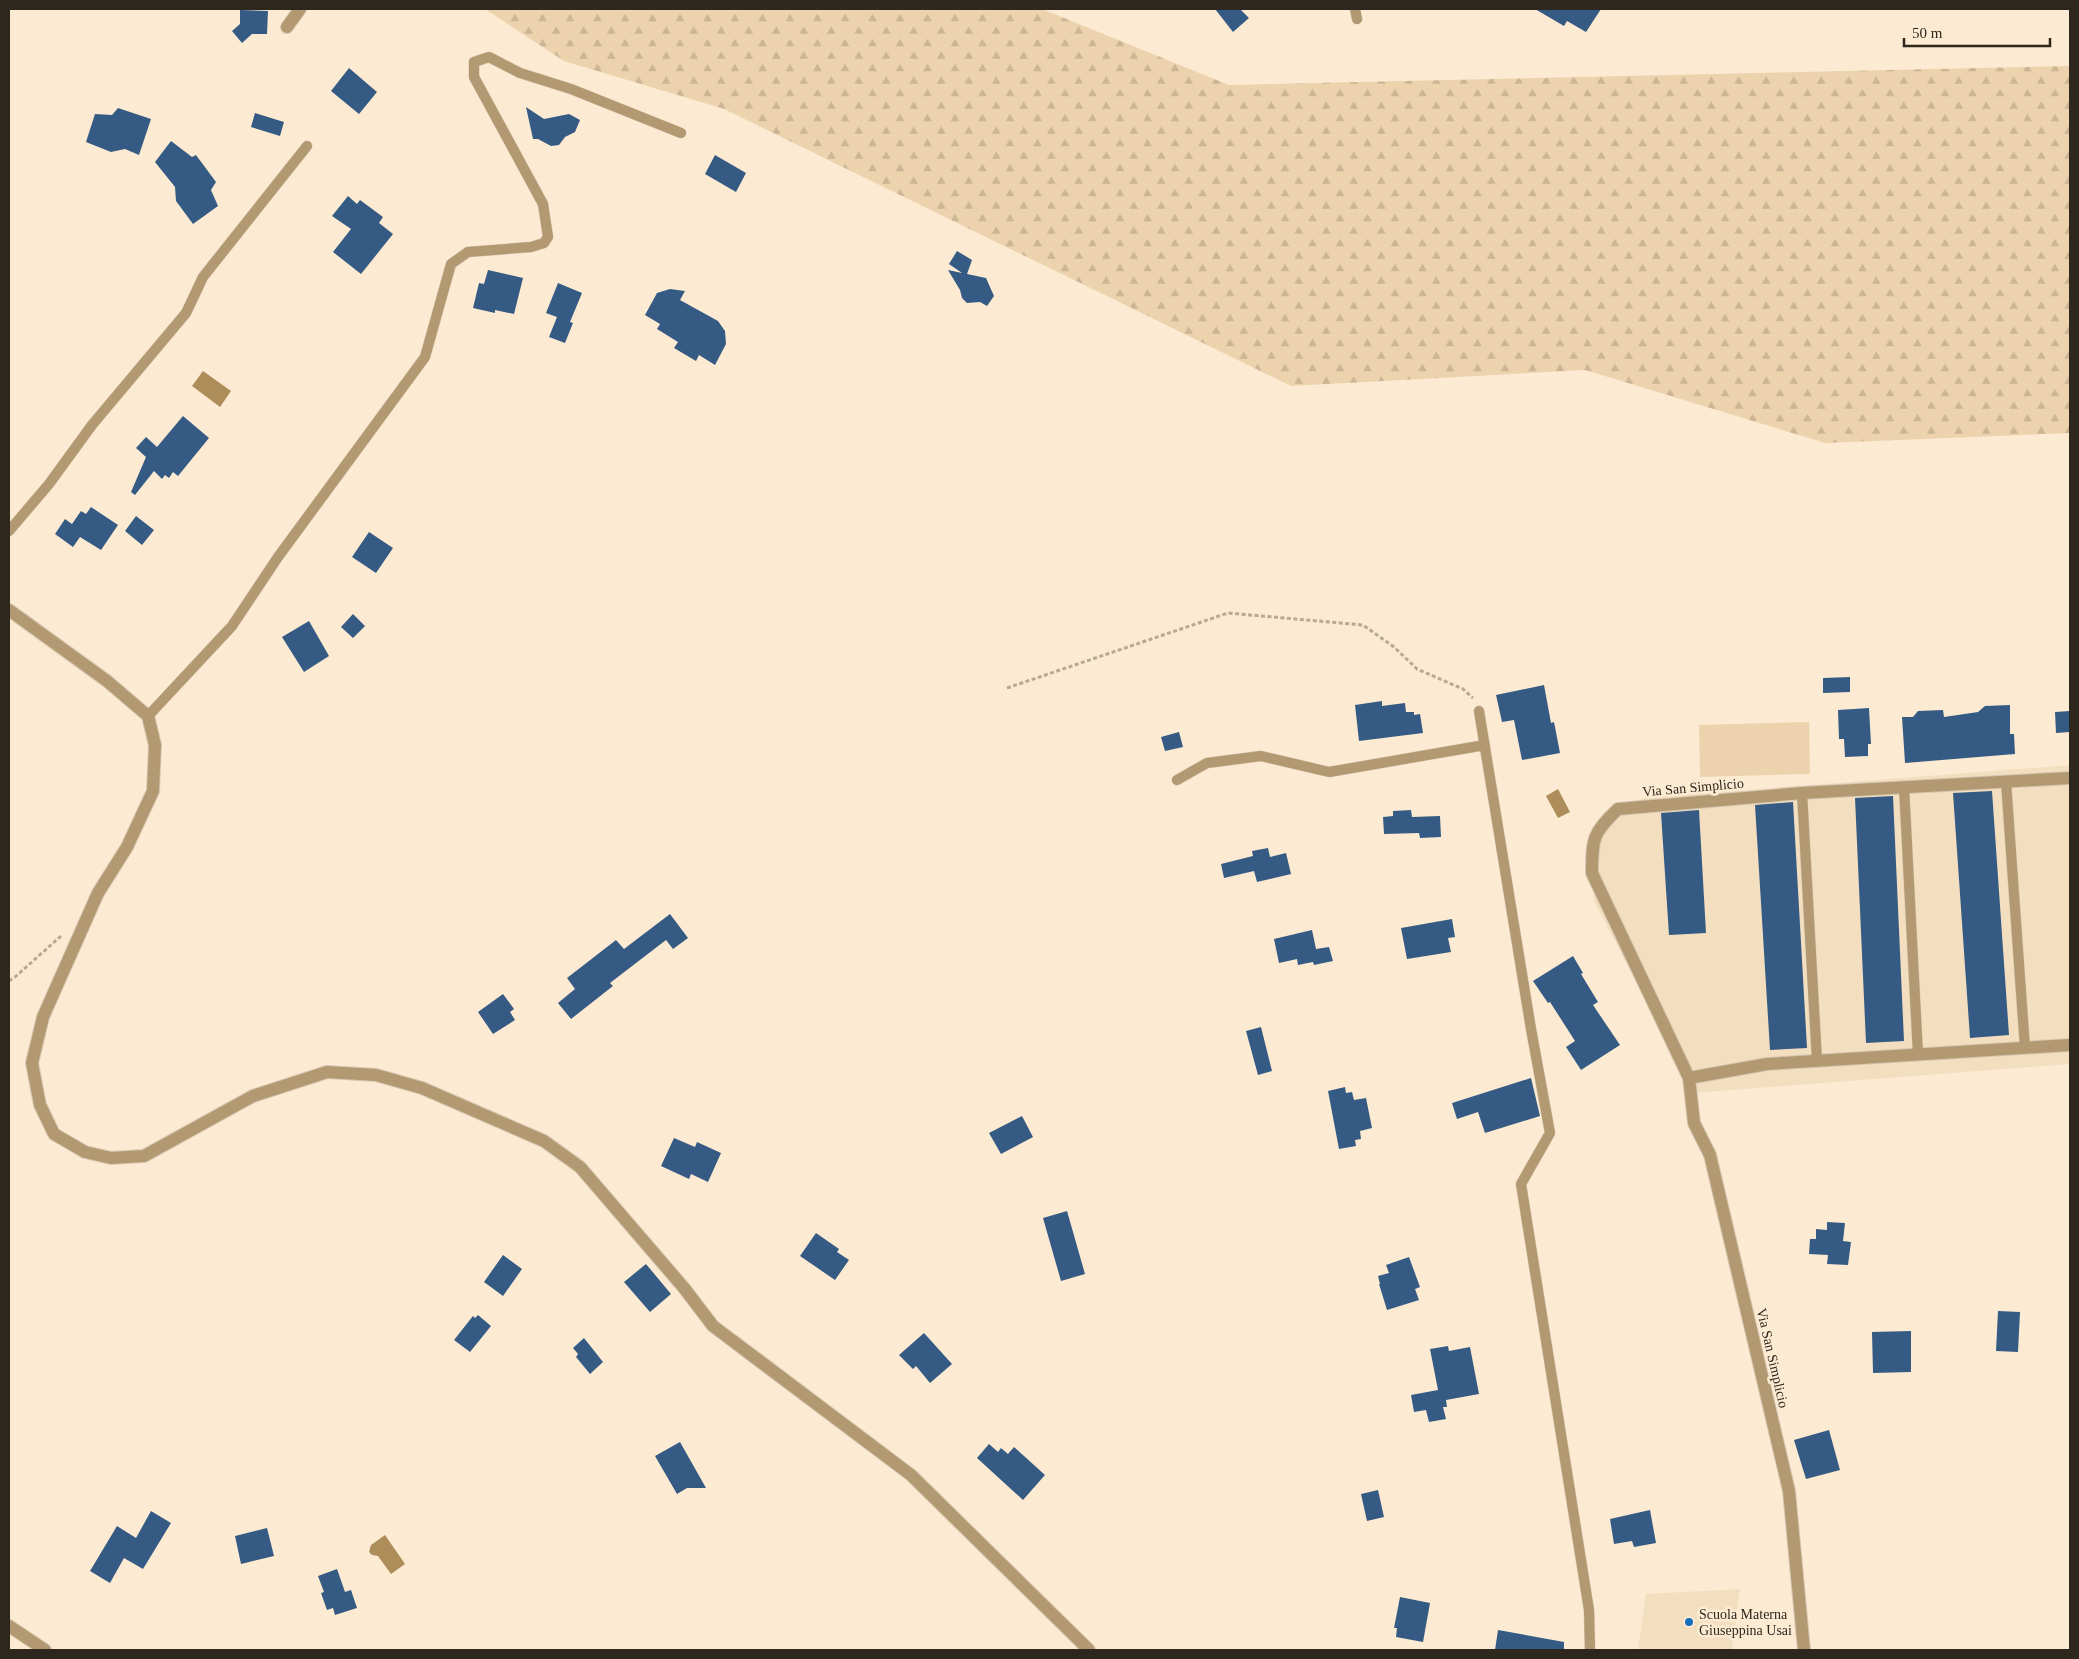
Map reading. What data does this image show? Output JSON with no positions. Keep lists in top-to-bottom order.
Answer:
{
  "streets": {
    "street": ["Via San Simplicio"]
  },
  "places": ["Scuola Materna Giuseppina Usai"],
  "scale_bar": "50 m"
}
